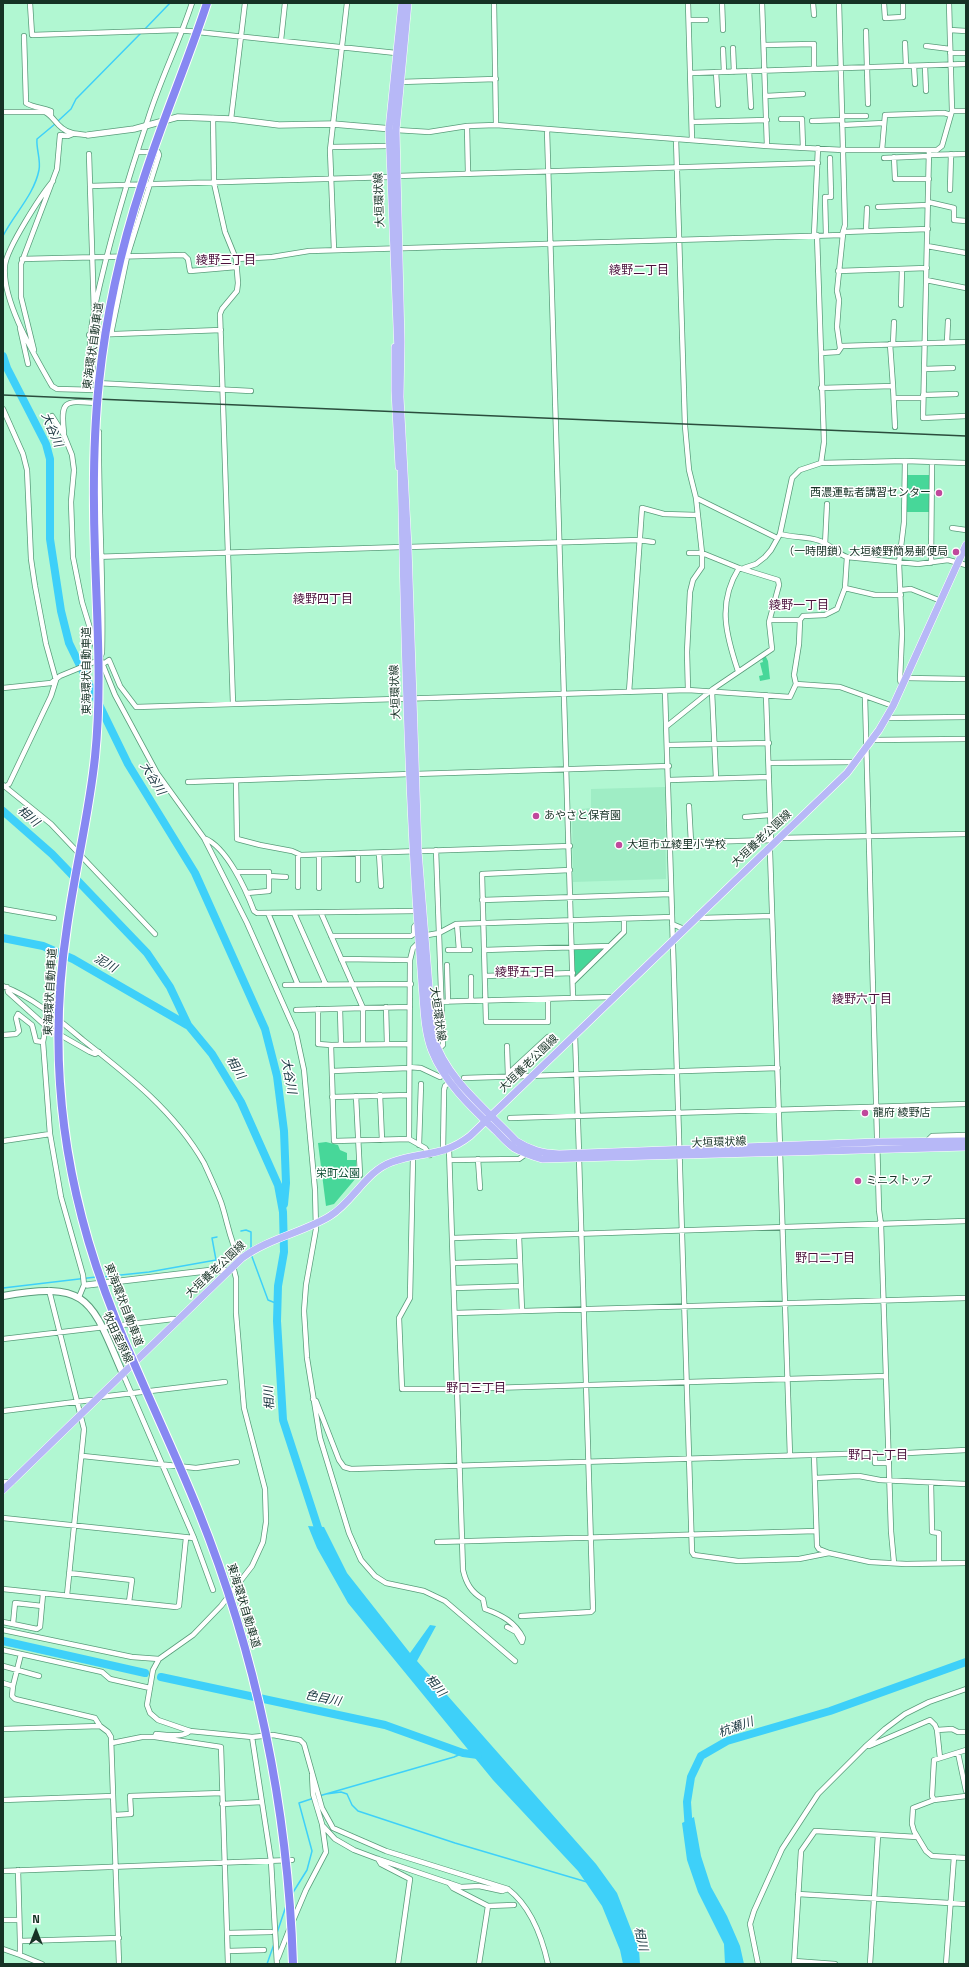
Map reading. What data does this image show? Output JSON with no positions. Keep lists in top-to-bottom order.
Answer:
{
  "streets": {
    "highway": ["東海環状自動車道"],
    "main road": ["大垣環状線", "大垣養老公園線", "牧田室原線"]
  },
  "crossings": [
    ["大垣環状線", "大垣養老公園線"],
    ["大垣養老公園線", "牧田室原線"]
  ],
  "districts": [
    "綾野三丁目",
    "綾野二丁目",
    "綾野四丁目",
    "綾野一丁目",
    "綾野五丁目",
    "綾野六丁目",
    "野口二丁目",
    "野口三丁目",
    "野口一丁目"
  ],
  "water": [
    "大谷川",
    "相川",
    "泥川",
    "色目川",
    "杭瀬川"
  ],
  "parks": ["栄町公園"],
  "places": [
    "西濃運転者講習センター",
    "（一時閉鎖）大垣綾野簡易郵便局",
    "あやさと保育園",
    "大垣市立綾里小学校",
    "龍府 綾野店",
    "ミニストップ"
  ],
  "north": "top"
}
